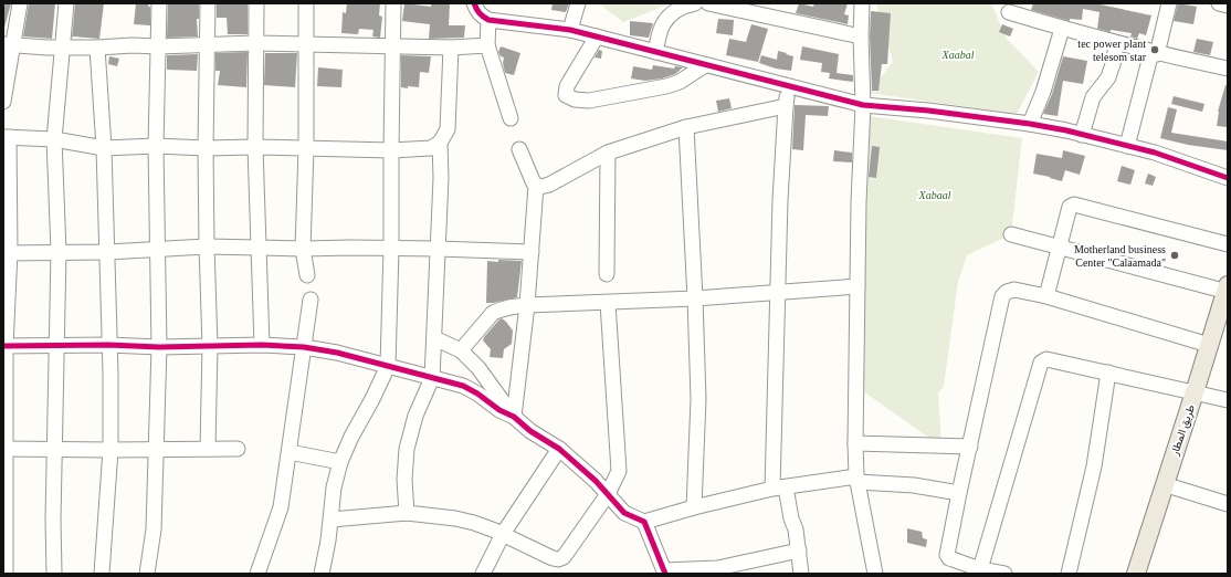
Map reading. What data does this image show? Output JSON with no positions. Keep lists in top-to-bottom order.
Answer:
{
  "streets": {
    "main road": ["طريق المطار"]
  },
  "parks": ["Xaabal", "Xabaal"],
  "places": ["tec power plant telesom star", "Motherland business Center \"Calaamada\""]
}
